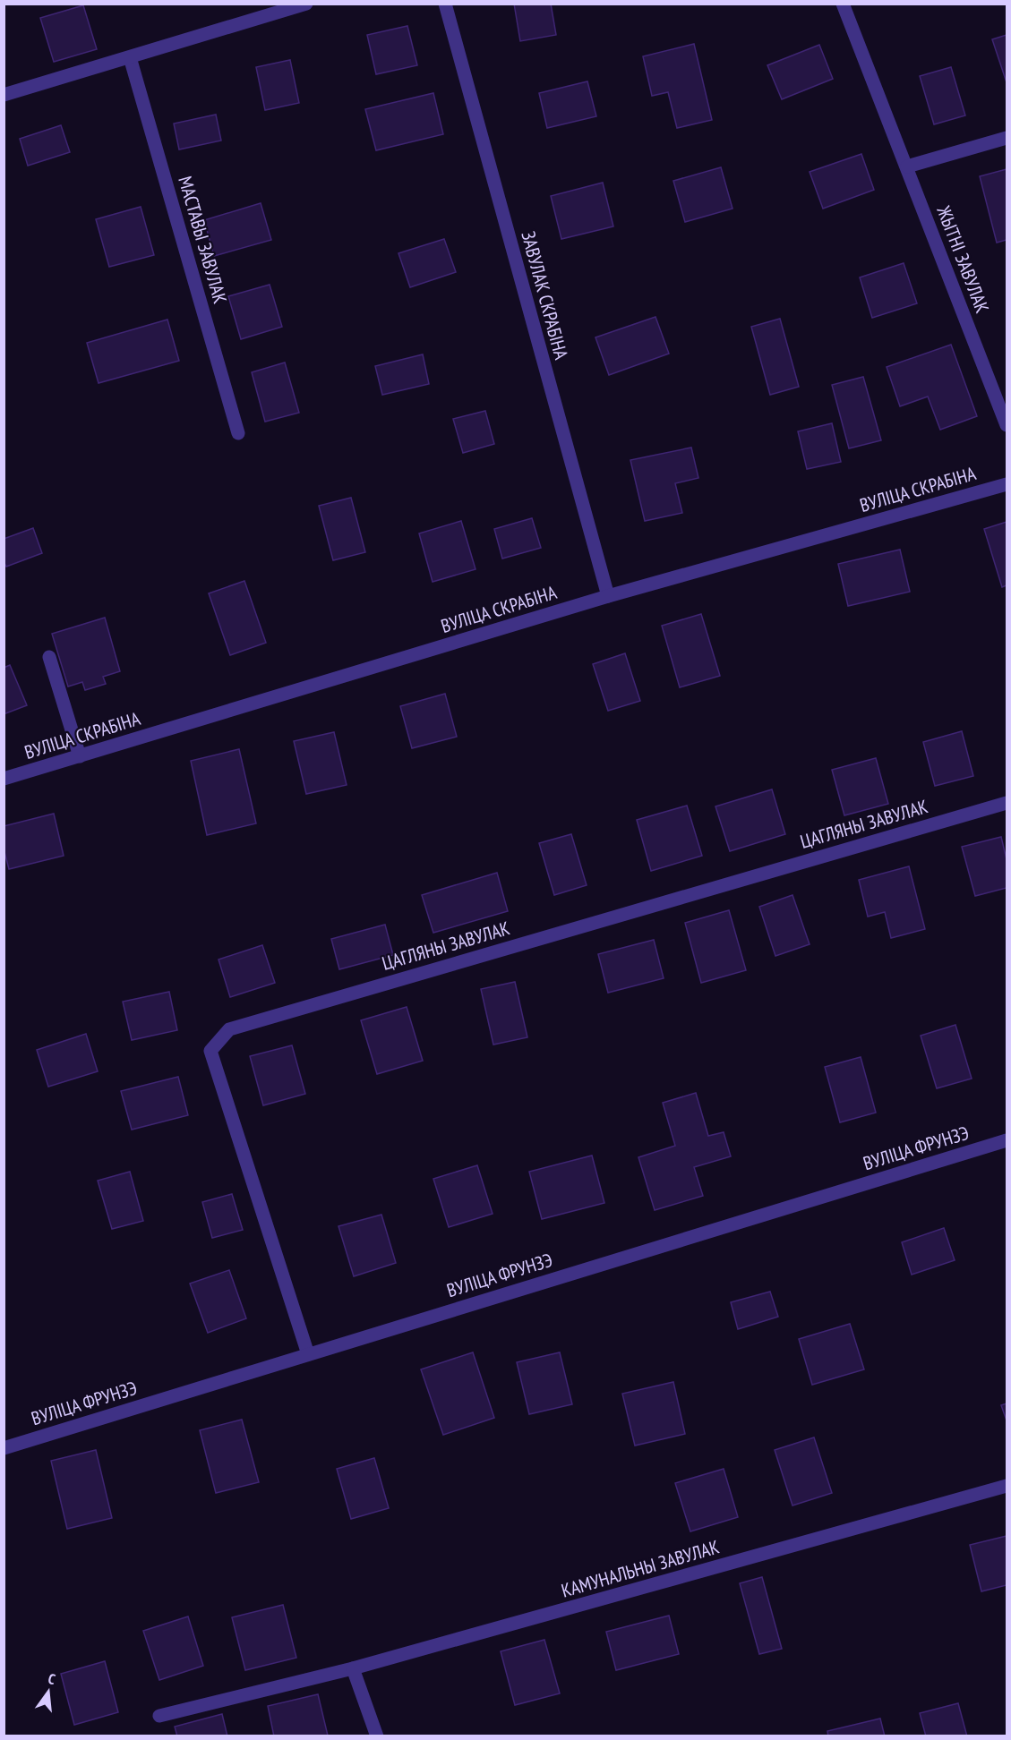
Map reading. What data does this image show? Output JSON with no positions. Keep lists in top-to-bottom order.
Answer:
{
  "streets": {
    "street": [
      "МАСТАВЫ ЗАВУЛАК",
      "ЖЫТНІ ЗАВУЛАК",
      "ЗАВУЛАК СКРАБІНА",
      "ВУЛІЦА СКРАБІНА",
      "ЦАГЛЯНЫ ЗАВУЛАК",
      "ВУЛІЦА ФРУНЗЭ",
      "КАМУНАЛЬНЫ ЗАВУЛАК"
    ]
  },
  "crossings": [
    ["ЗАВУЛАК СКРАБІНА", "ВУЛІЦА СКРАБІНА"],
    ["ЦАГЛЯНЫ ЗАВУЛАК", "ВУЛІЦА ФРУНЗЭ"]
  ],
  "north": "top"
}
